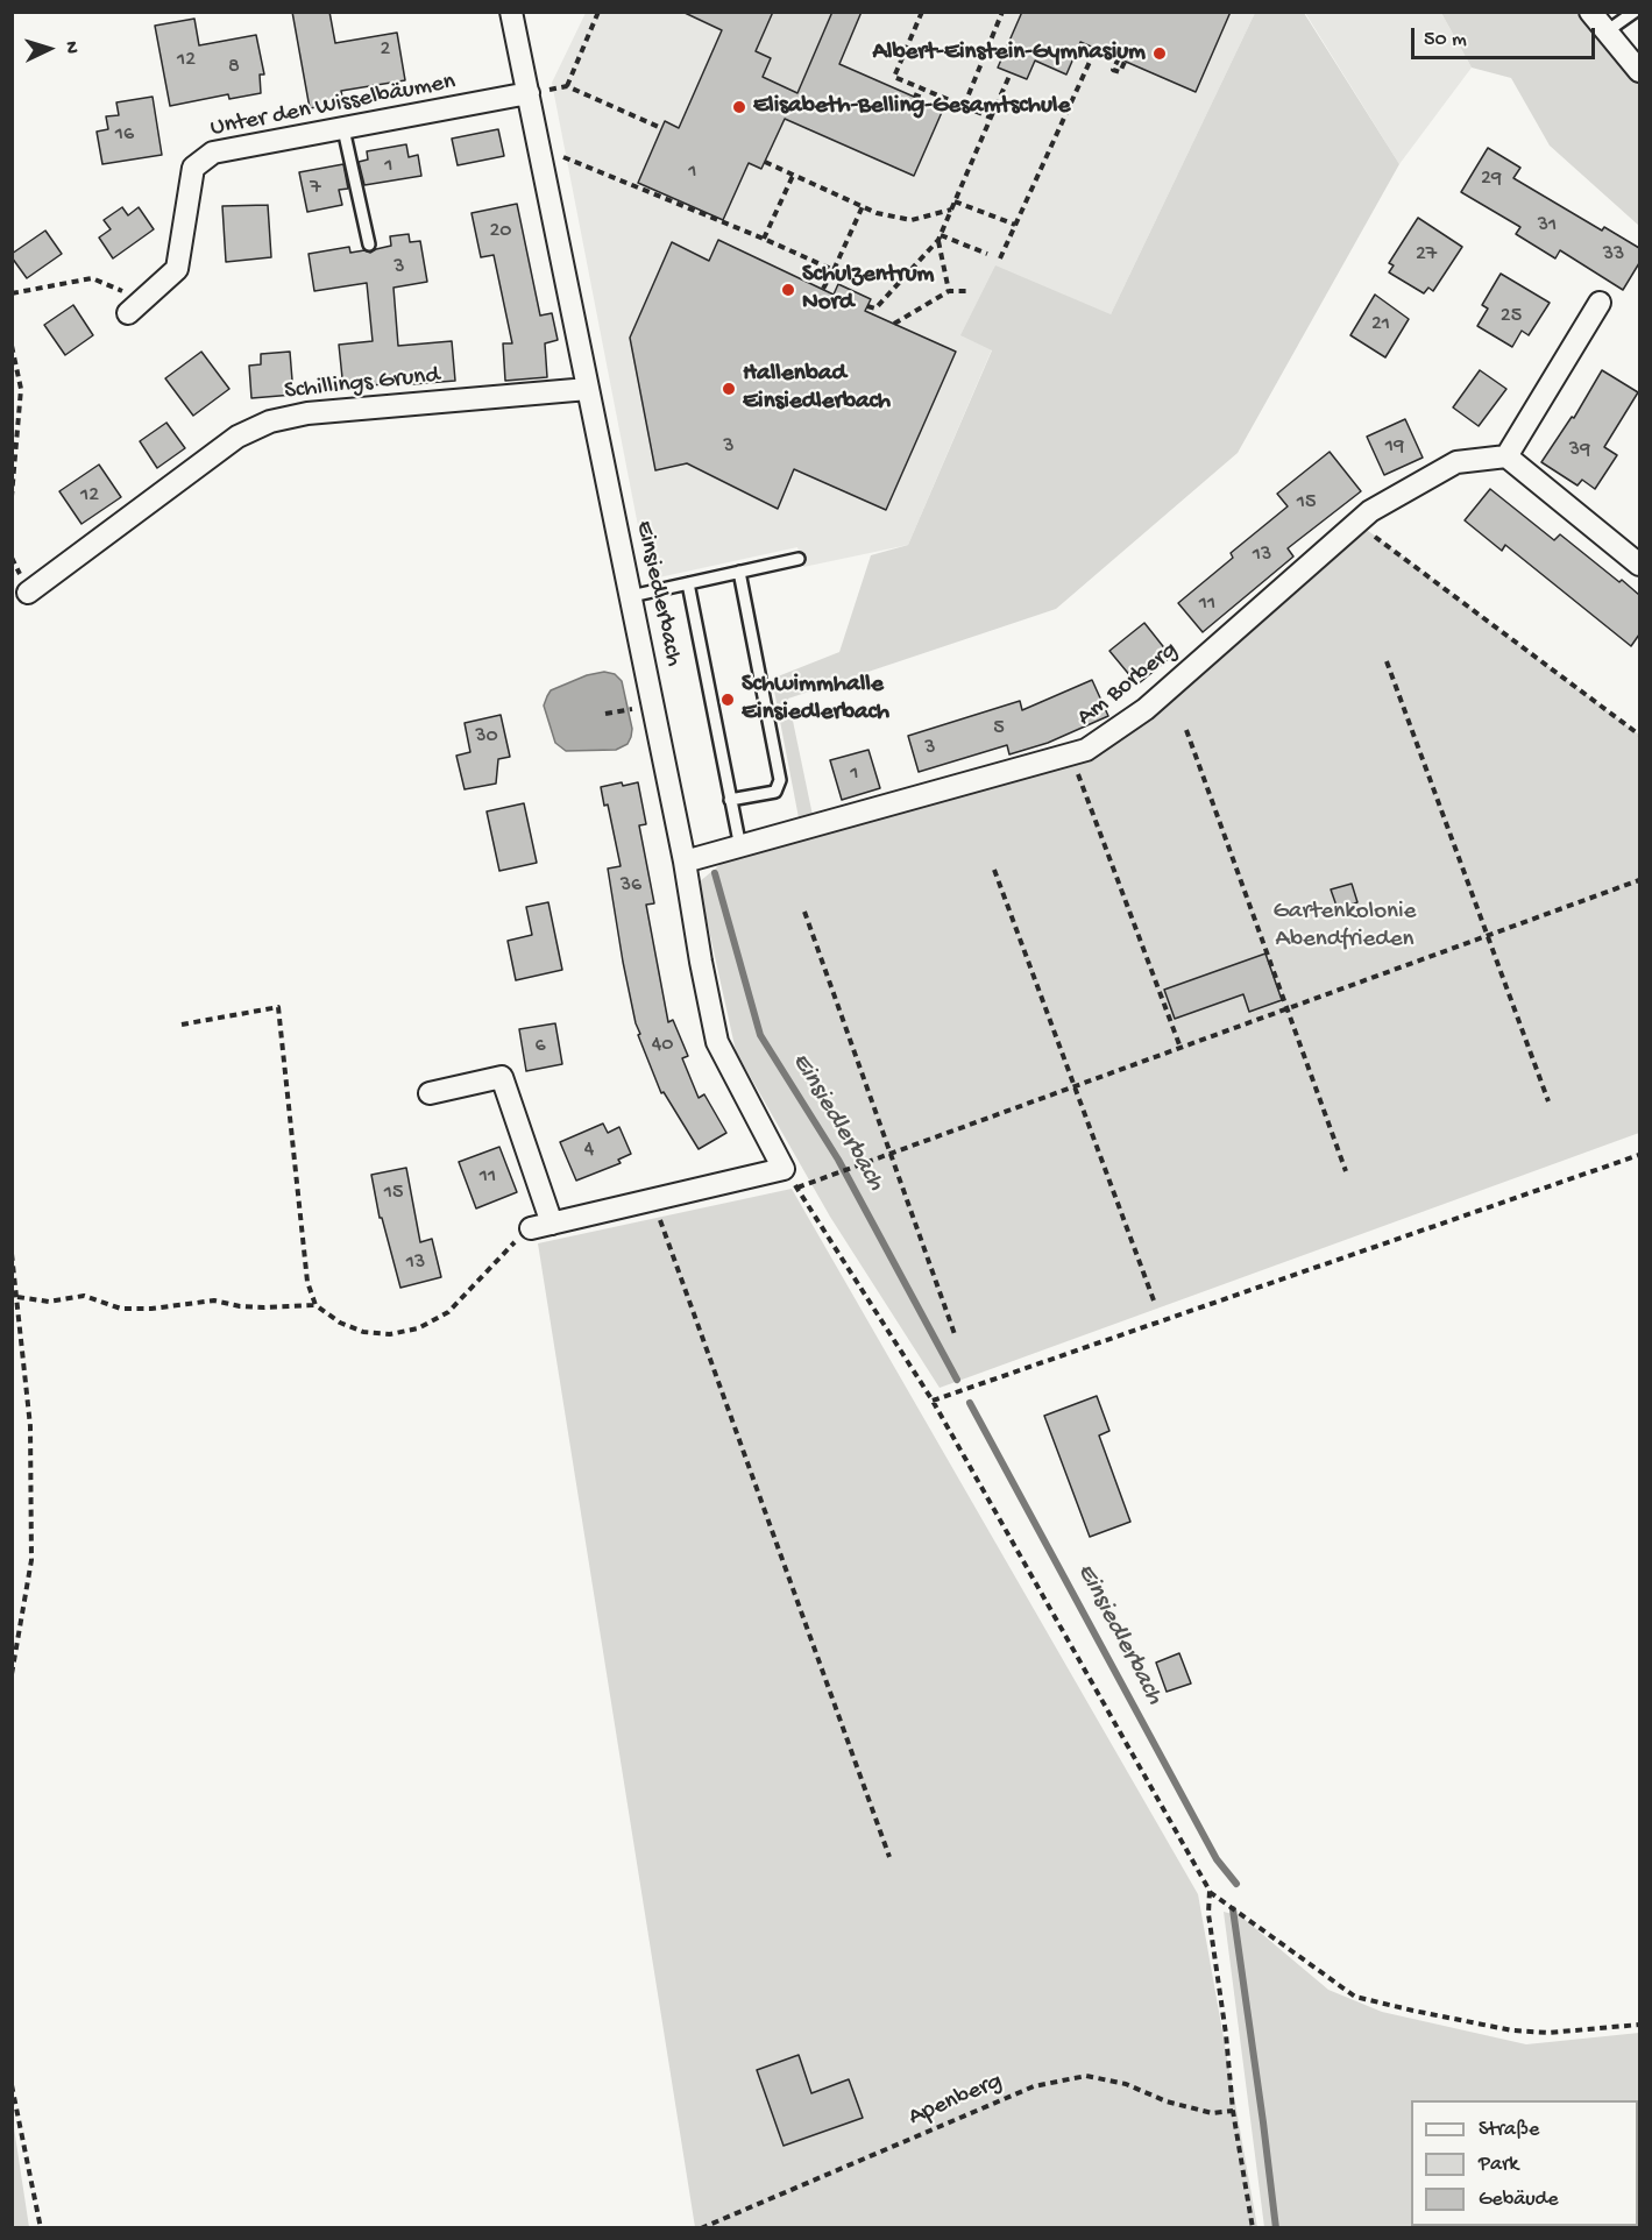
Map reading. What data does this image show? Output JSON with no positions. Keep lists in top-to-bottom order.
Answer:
{
  "streets": {
    "street": [
      "Unter den Wisselbäumen",
      "Schillings Grund",
      "Einsiedlerbach",
      "Am Borberg"
    ],
    "path": ["Apenberg"]
  },
  "crossings": [
    ["Unter den Wisselbäumen", "Einsiedlerbach"],
    ["Schillings Grund", "Einsiedlerbach"],
    ["Einsiedlerbach", "Am Borberg"]
  ],
  "water": ["Einsiedlerbach"],
  "parks": ["Gartenkolonie Abendfrieden"],
  "places": [
    "Albert-Einstein-Gymnasium",
    "Elisabeth-Belling-Gesamtschule",
    "Schulzentrum Nord",
    "Hallenbad Einsiedlerbach",
    "Schwimmhalle Einsiedlerbach"
  ],
  "house_numbers": [
    "2",
    "12",
    "8",
    "16",
    "1",
    "1",
    "29",
    "7",
    "31",
    "20",
    "27",
    "33",
    "3",
    "25",
    "21",
    "3",
    "19",
    "39",
    "12",
    "15",
    "13",
    "11",
    "5",
    "30",
    "3",
    "1",
    "36",
    "40",
    "6",
    "4",
    "11",
    "15",
    "13"
  ],
  "legend": ["Straße", "Park", "Gebäude"],
  "scale_bar": "50 m",
  "north": "right"
}
